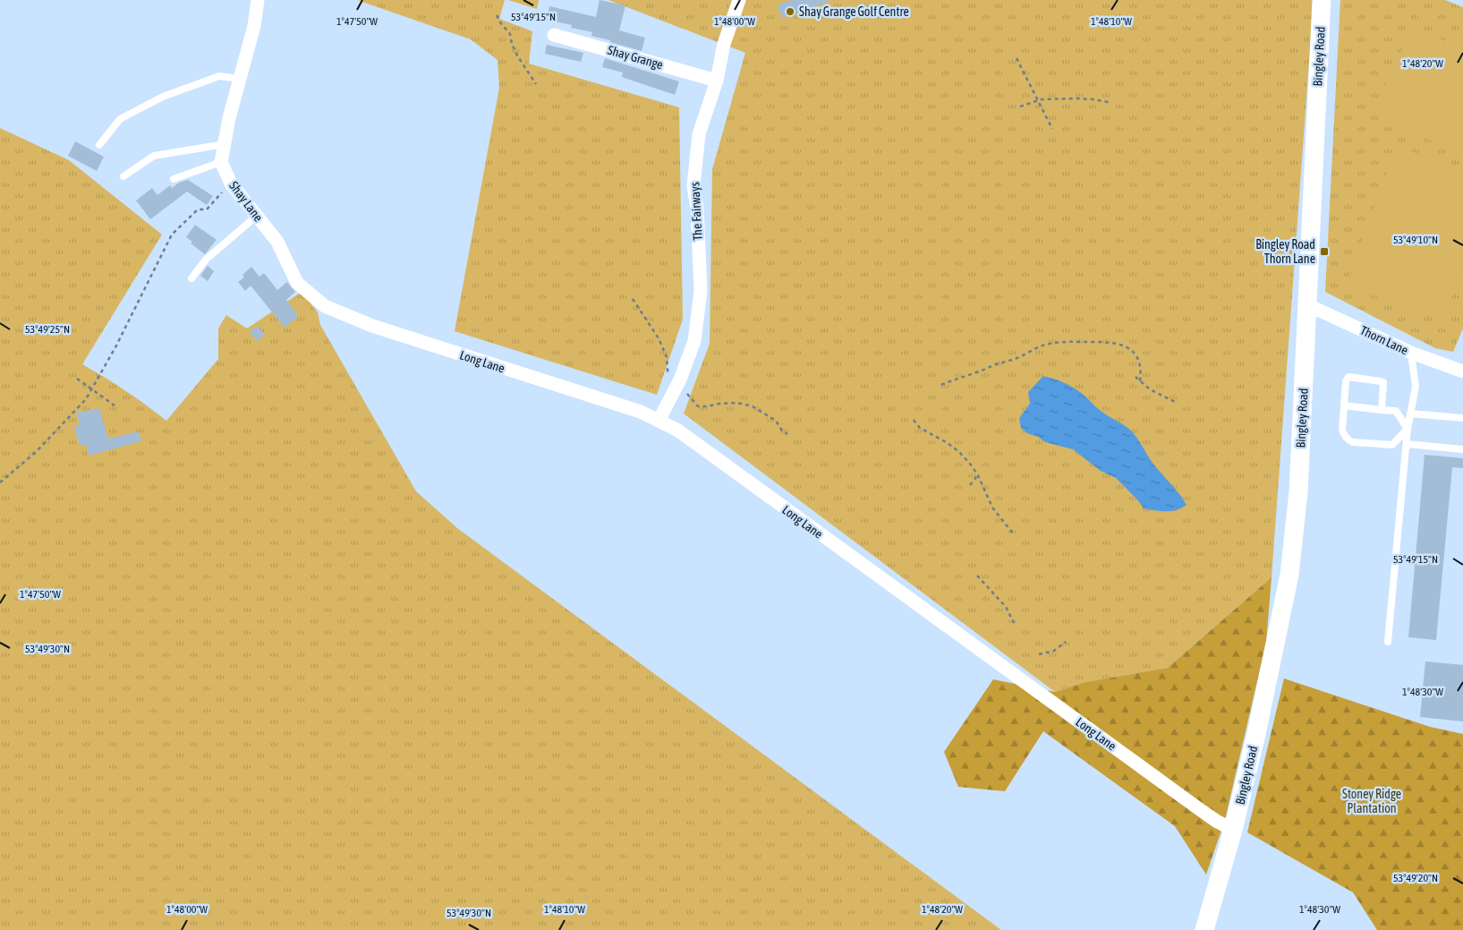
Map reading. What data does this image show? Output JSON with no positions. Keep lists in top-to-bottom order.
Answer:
{
  "streets": {
    "main road": ["Bingley Road"],
    "street": [
      "Shay Grange",
      "Shay Lane",
      "The Fairways",
      "Thorn Lane",
      "Long Lane"
    ]
  },
  "crossings": [
    ["Bingley Road", "Thorn Lane"],
    ["Bingley Road", "Long Lane"],
    ["Shay Grange", "The Fairways"],
    ["Shay Lane", "Long Lane"],
    ["The Fairways", "Long Lane"]
  ],
  "parks": ["Stoney Ridge Plantation"],
  "places": {
    "other": ["Shay Grange Golf Centre"],
    "transit": ["Bingley Road Thorn Lane"]
  },
  "coordinates": [
    "53°49'15\"N",
    "1°47'50\"W",
    "1°48'00\"W",
    "1°48'10\"W",
    "1°48'20\"W",
    "53°49'10\"N",
    "53°49'25\"N",
    "53°49'30\"N",
    "1°48'30\"W",
    "53°49'20\"N"
  ]
}
